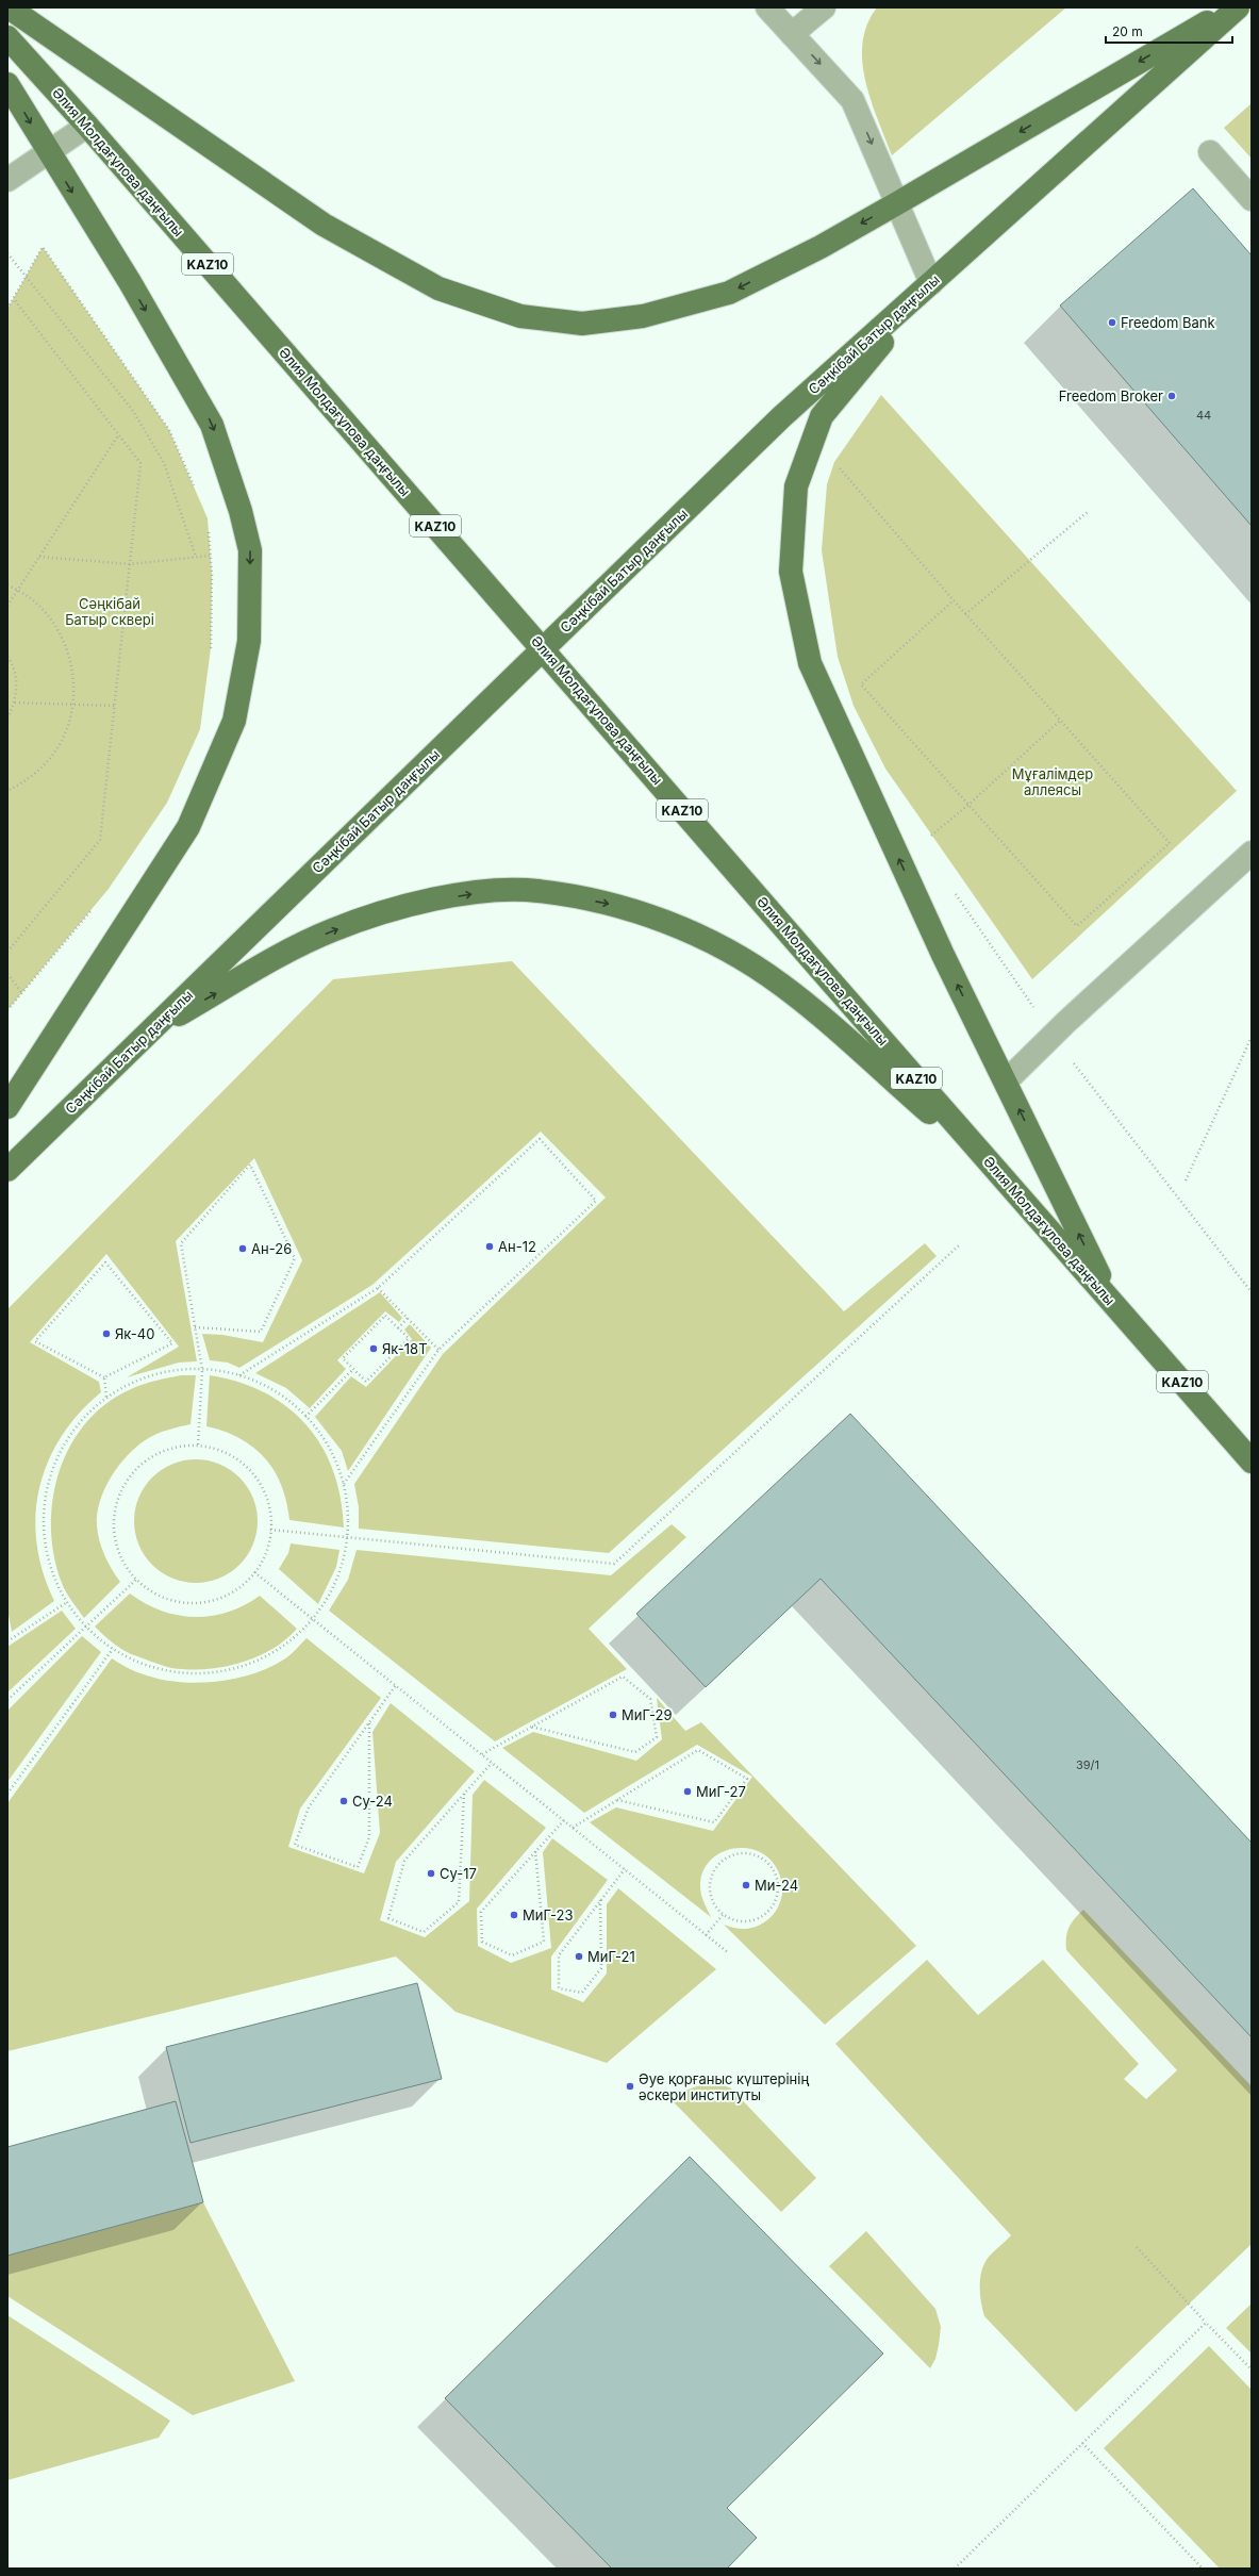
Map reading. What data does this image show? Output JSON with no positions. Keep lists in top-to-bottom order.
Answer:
{
  "streets": {
    "main road": ["Әлия Молдағұлова даңғылы", "KAZ10", "Сәңкібай Батыр даңғылы"]
  },
  "crossings": [
    ["Әлия Молдағұлова даңғылы", "Сәңкібай Батыр даңғылы"]
  ],
  "parks": ["Сәңкібай Батыр сквері", "Мұғалімдер аллеясы"],
  "places": [
    "Freedom Bank",
    "Freedom Broker",
    "Ан-12",
    "Ан-26",
    "Як-40",
    "Як-18Т",
    "МиГ-29",
    "МиГ-27",
    "Су-24",
    "Су-17",
    "Ми-24",
    "МиГ-23",
    "МиГ-21",
    "Әуе қорғаныс күштерінің әскери институты"
  ],
  "house_numbers": ["44", "39/1"],
  "scale_bar": "20 m"
}
